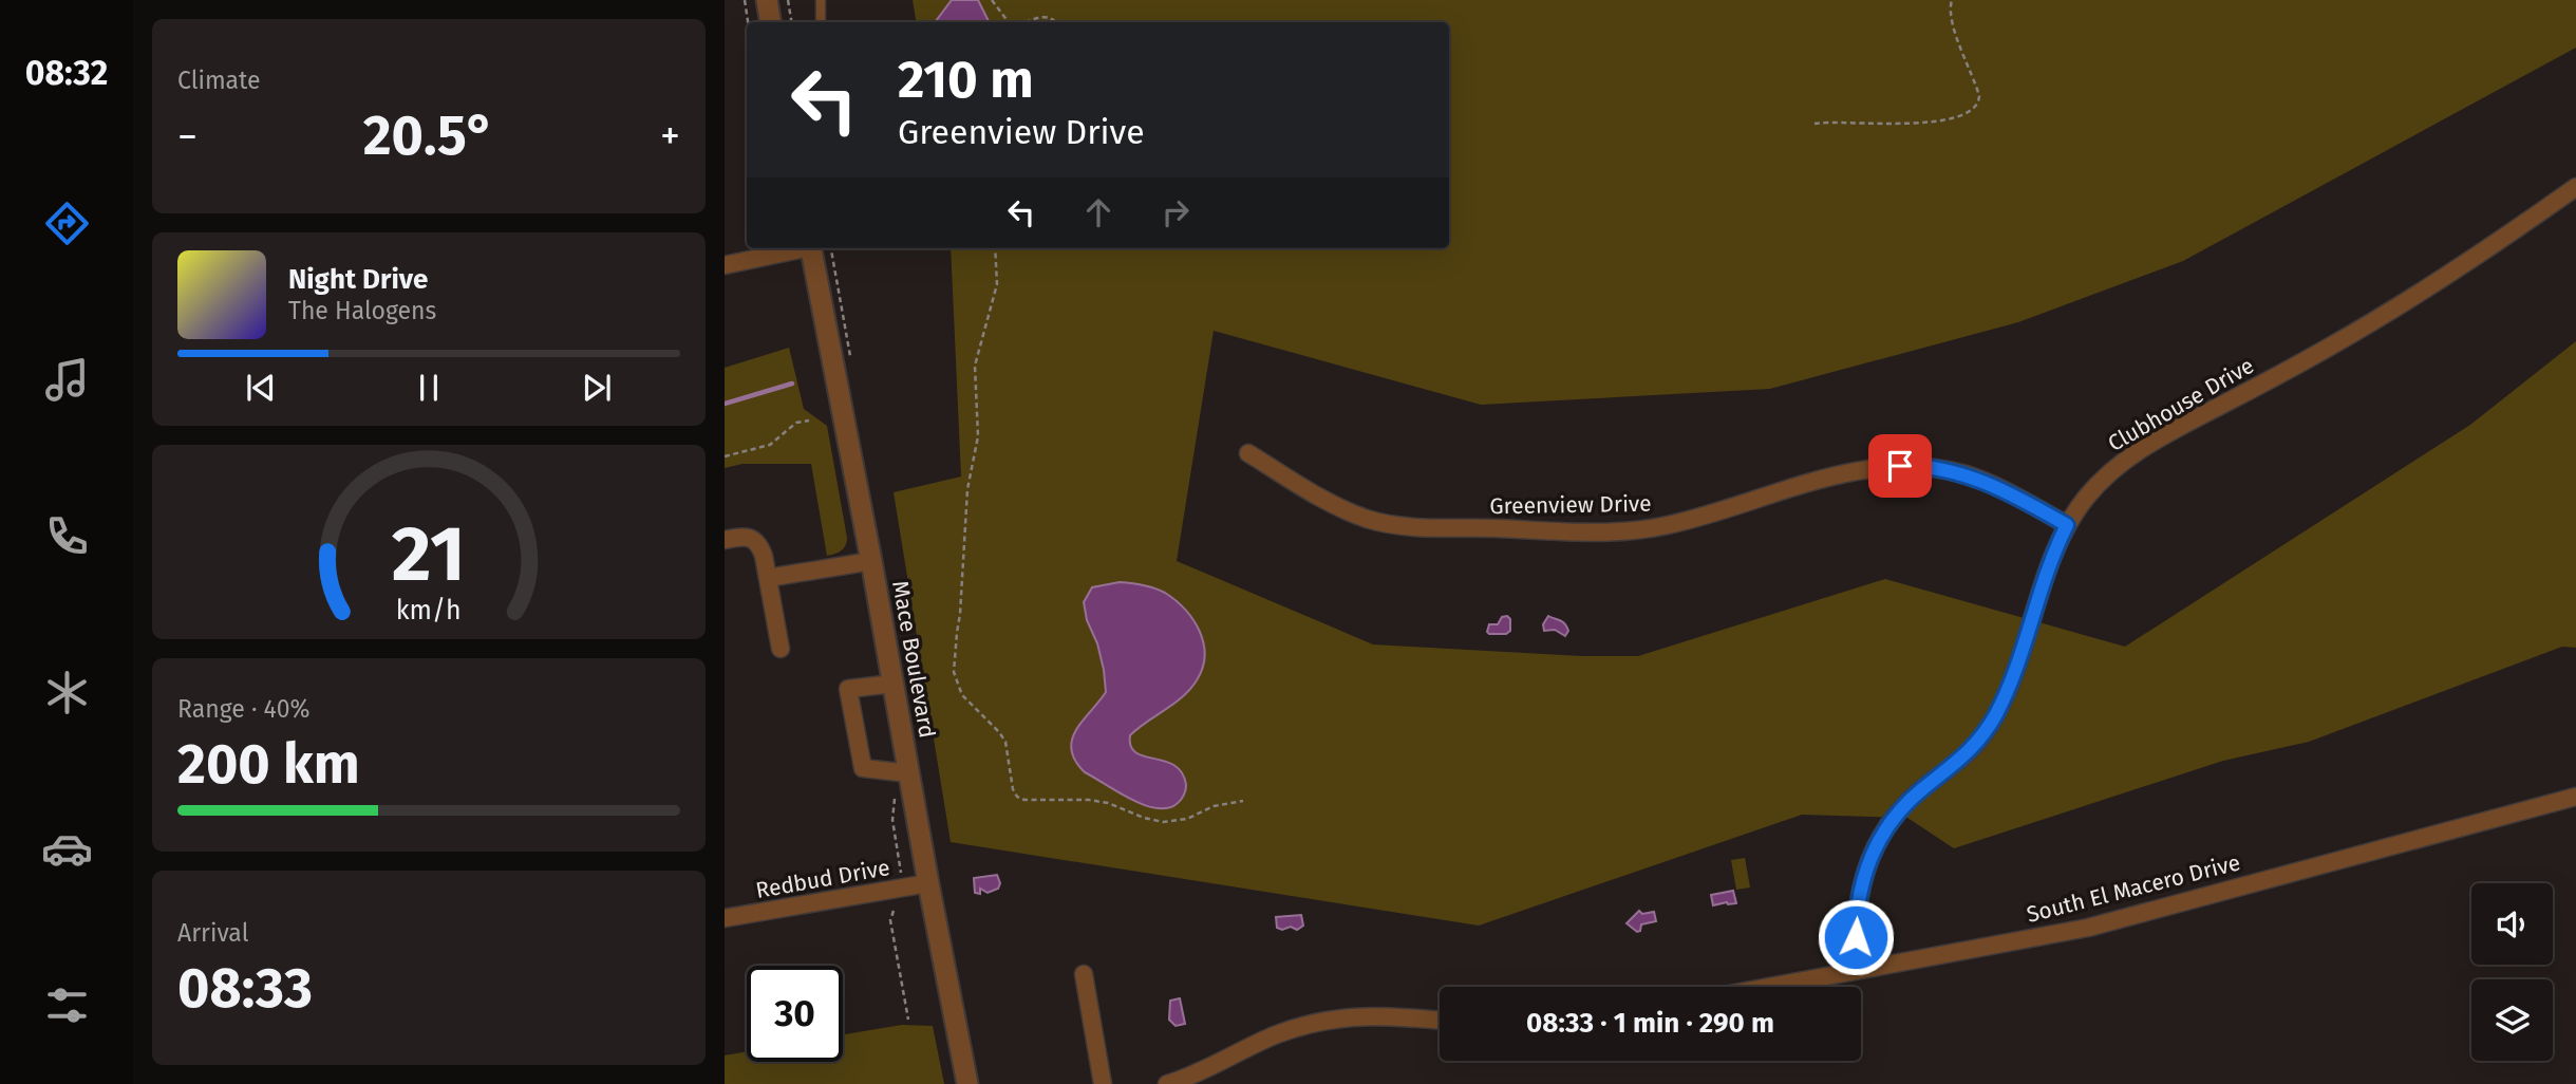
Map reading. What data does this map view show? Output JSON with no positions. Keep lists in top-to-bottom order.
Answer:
{
  "streets": {
    "street": [
      "Clubhouse Drive",
      "Greenview Drive",
      "Mace Boulevard",
      "Redbud Drive",
      "South El Macero Drive"
    ]
  },
  "crossings": [
    ["Clubhouse Drive", "Greenview Drive"],
    ["Clubhouse Drive", "South El Macero Drive"],
    ["Mace Boulevard", "Redbud Drive"]
  ],
  "page": {
    "tabs": "08:32",
    "tile": [
      "Climate",
      ["Range · 40%", "200 km"],
      ["Arrival", "08:33"]
    ],
    "turn": ["210 m", "Greenview Drive"],
    "heat": ["−", "20.5°", "+"],
    "song": ["Night Drive", "The Halogens"],
    "limit": "30",
    "trip": "08:33 · 1 min · 290 m",
    "gauge": ["21", "km/h"]
  }
}
